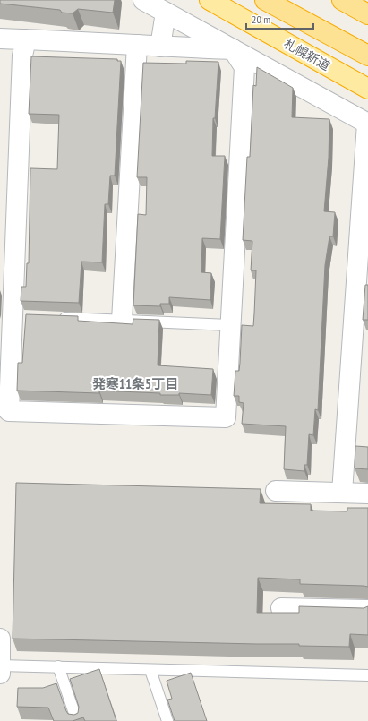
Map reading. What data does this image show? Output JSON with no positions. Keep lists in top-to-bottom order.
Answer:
{
  "streets": {
    "highway": ["札幌新道"]
  },
  "districts": ["発寒11条5丁目"],
  "scale_bar": "20 m"
}
